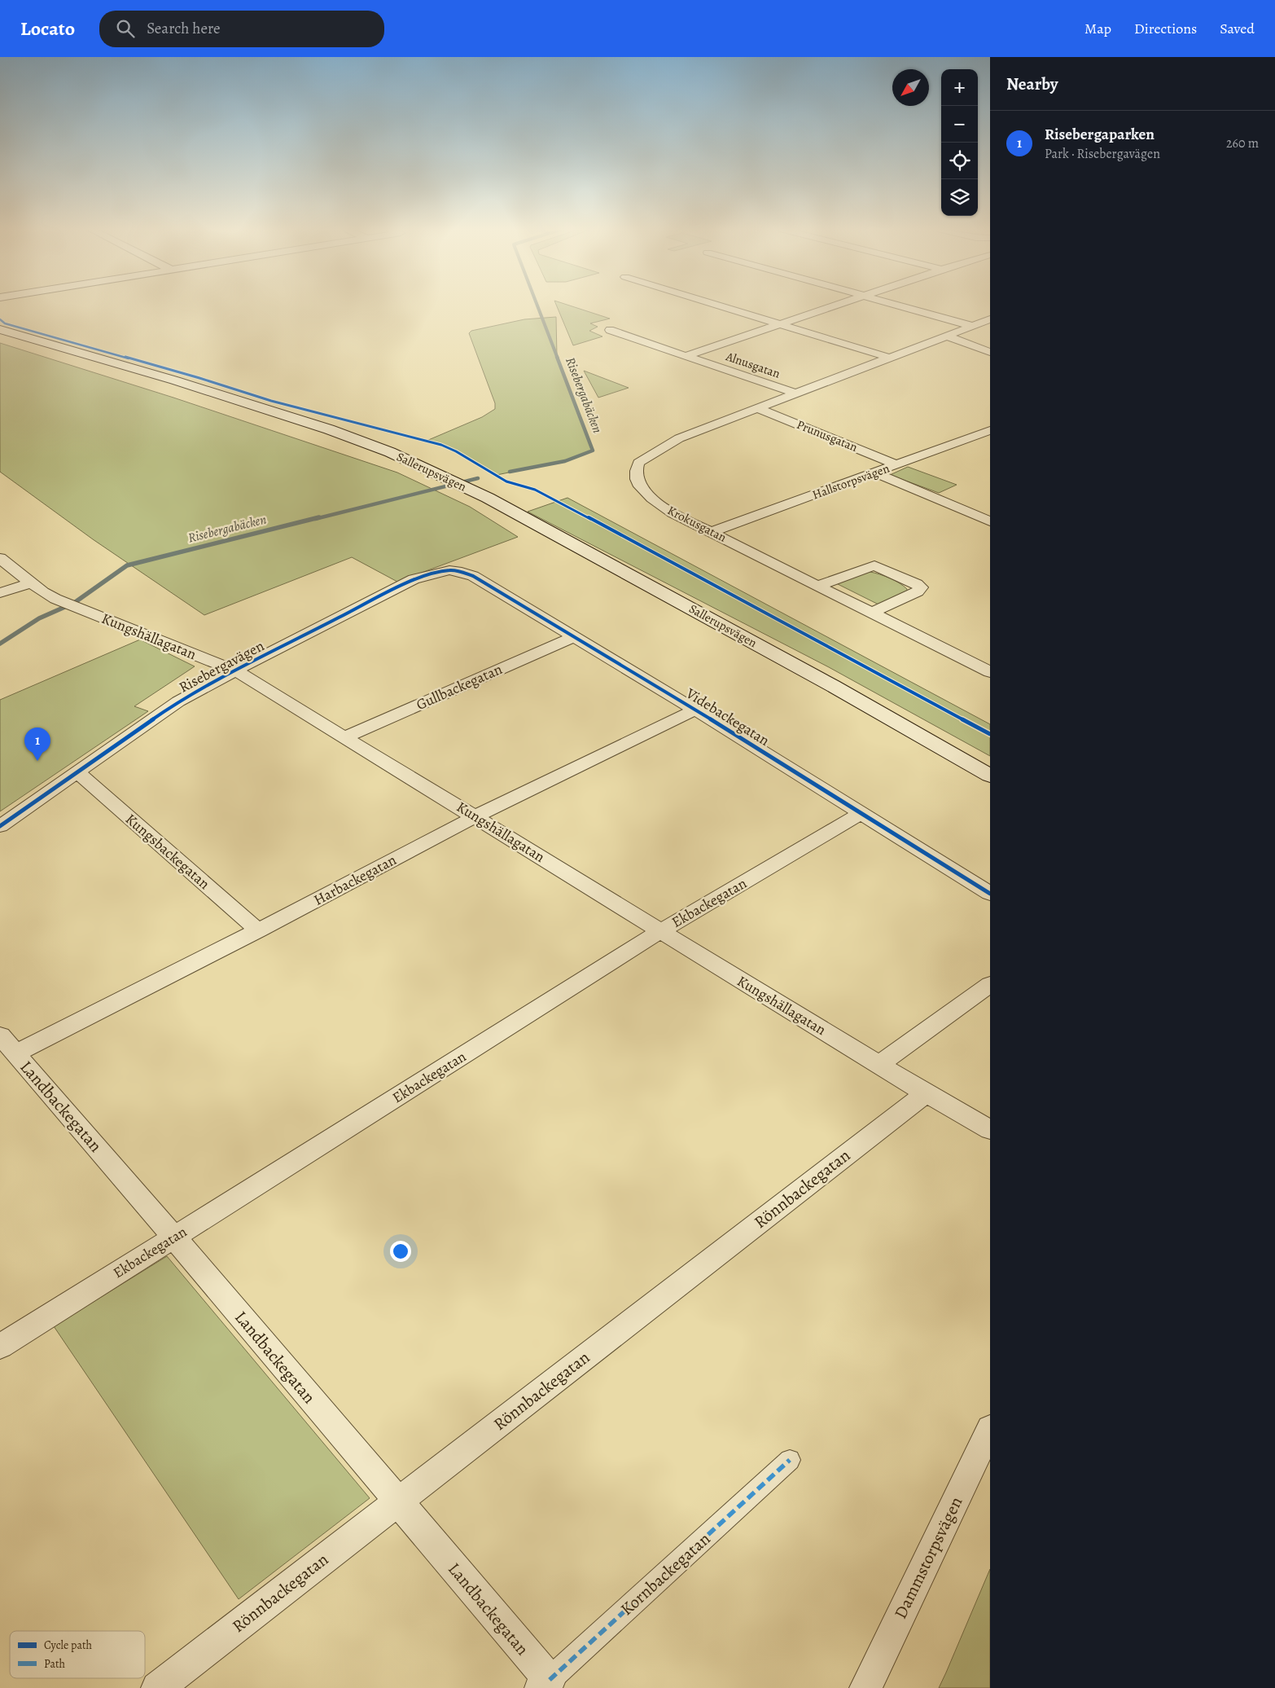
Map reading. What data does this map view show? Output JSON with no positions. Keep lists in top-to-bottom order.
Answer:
{
  "streets": {
    "main road": ["Sallerupsvägen"],
    "street": [
      "Alnusgatan",
      "Prunusgatan",
      "Hallstorpsvägen",
      "Krokusgatan",
      "Kungshällagatan",
      "Risebergavägen",
      "Gullbackegatan",
      "Videbackegatan",
      "Kungsbackegatan",
      "Harbackegatan",
      "Ekbackegatan",
      "Landbackegatan",
      "Rönnbackegatan",
      "Dammstorpsvägen",
      "Kornbackegatan"
    ]
  },
  "crossings": [
    ["Alnusgatan", "Krokusgatan"],
    ["Prunusgatan", "Hallstorpsvägen"],
    ["Prunusgatan", "Krokusgatan"],
    ["Hallstorpsvägen", "Krokusgatan"],
    ["Kungshällagatan", "Risebergavägen"],
    ["Kungshällagatan", "Gullbackegatan"],
    ["Kungshällagatan", "Harbackegatan"],
    ["Kungshällagatan", "Ekbackegatan"],
    ["Kungshällagatan", "Rönnbackegatan"],
    ["Risebergavägen", "Videbackegatan"],
    ["Risebergavägen", "Kungsbackegatan"],
    ["Gullbackegatan", "Videbackegatan"],
    ["Videbackegatan", "Harbackegatan"],
    ["Videbackegatan", "Ekbackegatan"],
    ["Kungsbackegatan", "Harbackegatan"],
    ["Harbackegatan", "Landbackegatan"],
    ["Ekbackegatan", "Landbackegatan"],
    ["Landbackegatan", "Rönnbackegatan"],
    ["Landbackegatan", "Kornbackegatan"]
  ],
  "water": ["Risebergabäcken"],
  "legend": ["Cycle path", "Path"],
  "north": "bottom left",
  "page": {
    "header": "Locato",
    "search": "Search here",
    "nav": ["Map", "Directions", "Saved"],
    "heading": "Nearby",
    "map_buttons": ["+", "−"],
    "list": [
      {
        "mark": "1",
        "name": "Risebergaparken",
        "note": "Park · Risebergavägen",
        "value": "260 m"
      }
    ],
    "pins": "1"
  }
}
